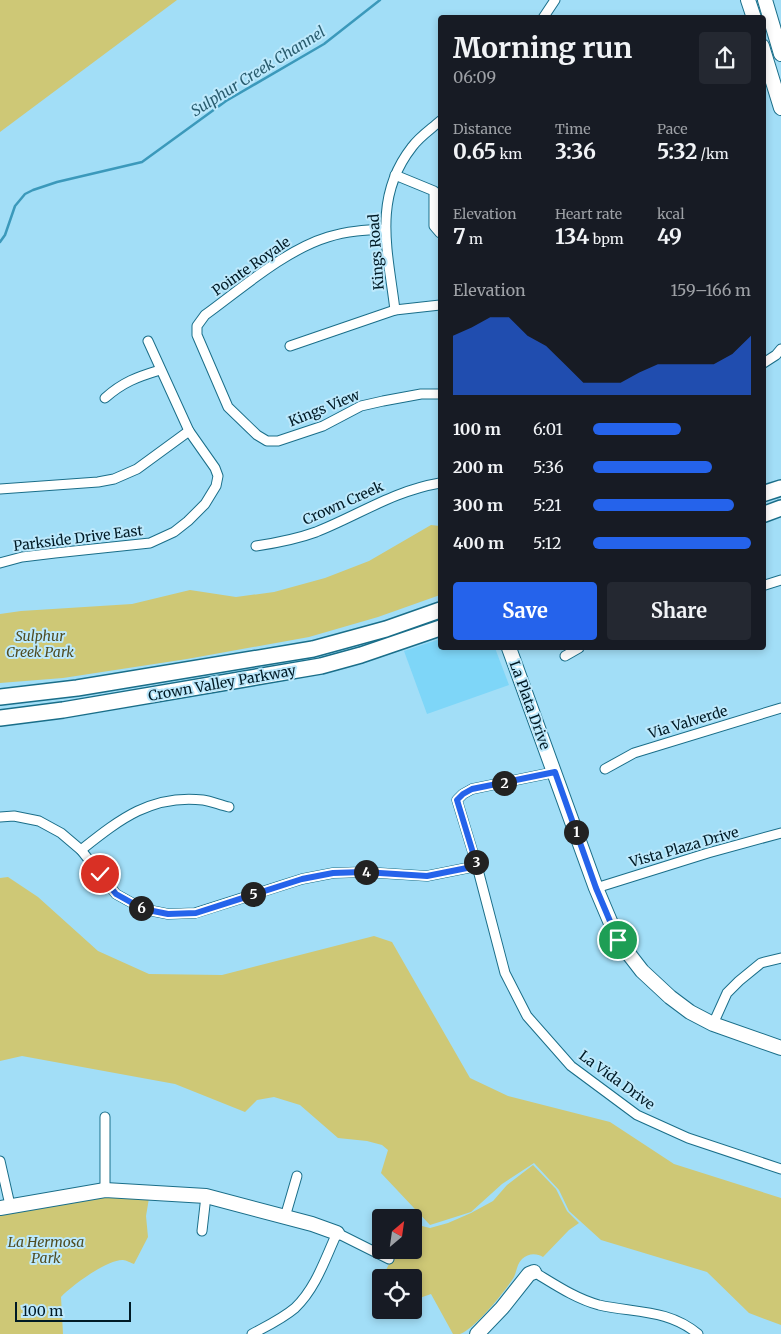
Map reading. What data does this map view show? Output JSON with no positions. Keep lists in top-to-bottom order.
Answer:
{
  "streets": {
    "main road": ["Crown Valley Parkway"],
    "street": [
      "Kings Road",
      "Pointe Royale",
      "Kings View",
      "Crown Creek",
      "Parkside Drive East",
      "La Plata Drive",
      "Via Valverde",
      "Vista Plaza Drive",
      "La Vida Drive"
    ]
  },
  "crossings": [
    ["Kings Road", "Pointe Royale"],
    ["Pointe Royale", "Kings View"],
    ["La Plata Drive", "Vista Plaza Drive"],
    ["La Plata Drive", "La Vida Drive"]
  ],
  "water": ["Sulphur Creek Channel"],
  "parks": ["Sulphur Creek Park", "La Hermosa Park"],
  "scale_bar": "100 m",
  "north": "top right",
  "page": {
    "heading": ["Morning run", "06:09"],
    "stats": [
      ["Distance", "0.65 km"],
      ["Time", "3:36"],
      ["Pace", "5:32 /km"],
      ["Elevation", "7 m"],
      ["Heart rate", "134 bpm"],
      ["kcal", "49"]
    ],
    "chart": ["Elevation", "159–166 m"],
    "list": [
      {
        "name": "100 m",
        "note": "6:01"
      },
      {
        "name": "200 m",
        "note": "5:36"
      },
      {
        "name": "300 m",
        "note": "5:21"
      },
      {
        "name": "400 m",
        "note": "5:12"
      }
    ],
    "buttons": ["Save", "Share"],
    "pins": [
      "2",
      "1",
      "3",
      "4",
      "5",
      "6"
    ],
    "scale": "100 m"
  }
}
